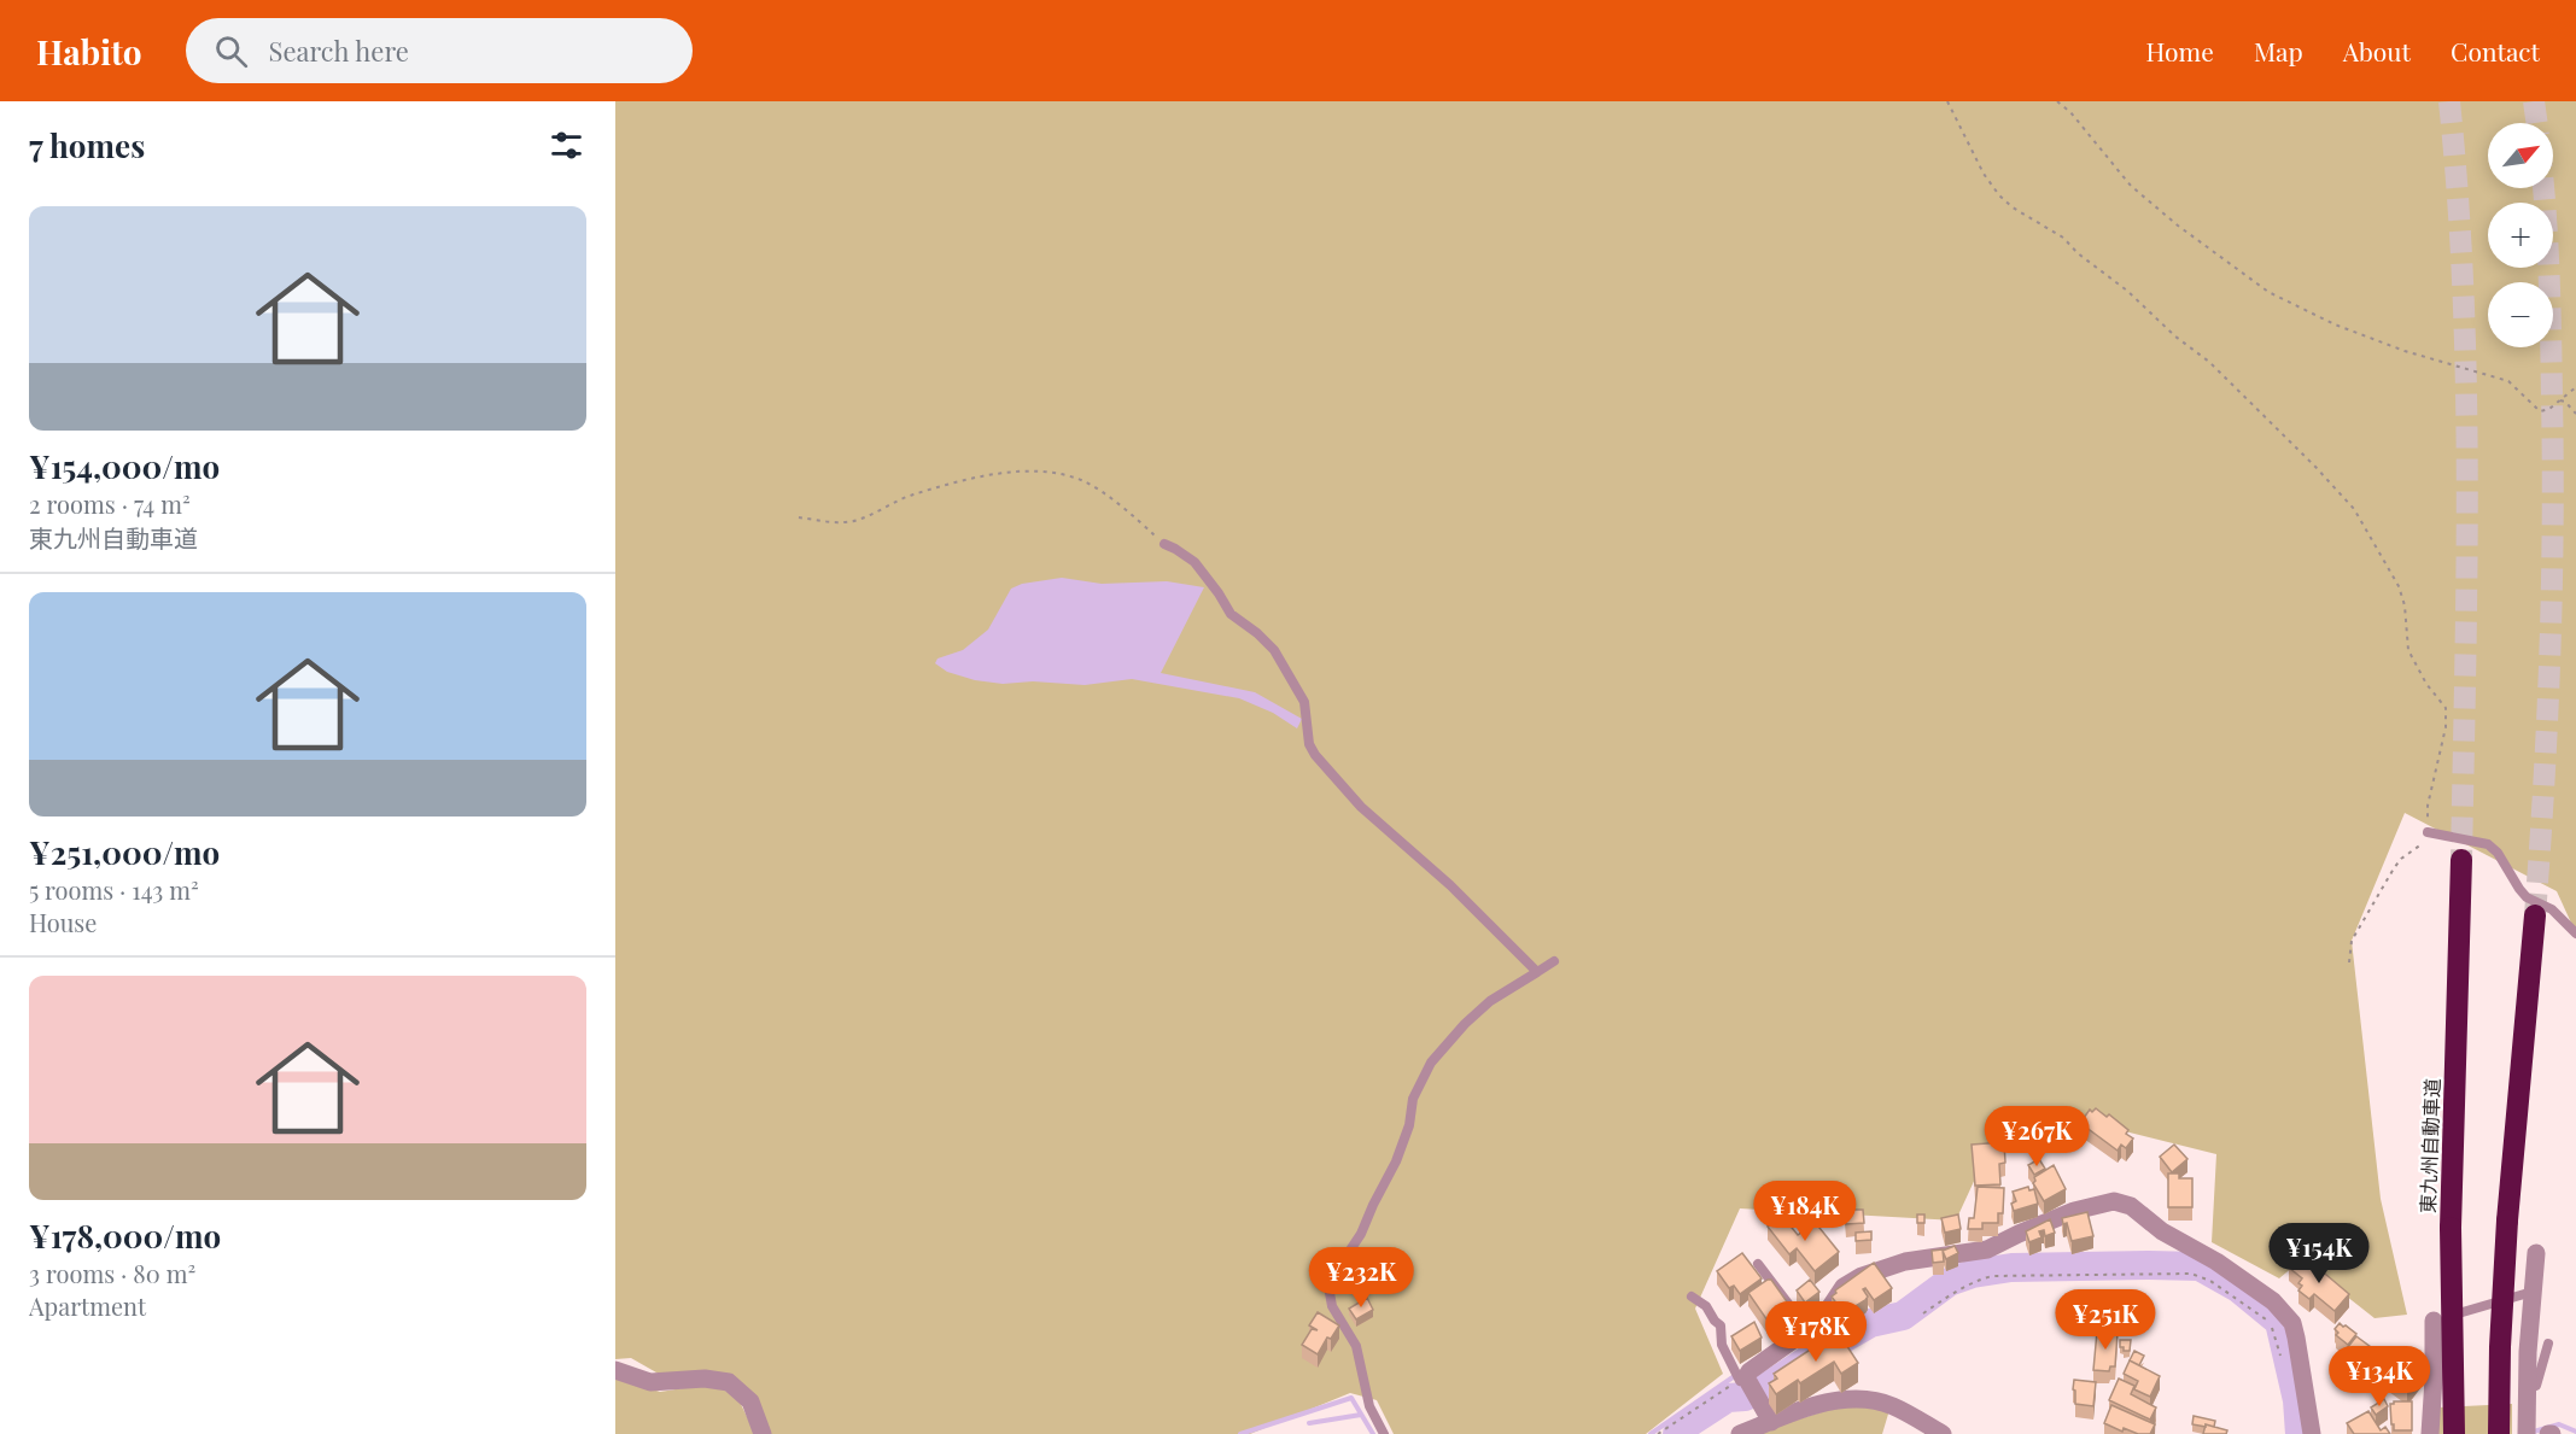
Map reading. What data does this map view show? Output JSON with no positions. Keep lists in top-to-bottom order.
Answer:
{
  "streets": {
    "highway": ["東九州自動車道"]
  },
  "north": "top right",
  "page": {
    "header": "Habito",
    "search": "Search here",
    "nav": [
      "Home",
      "Map",
      "About",
      "Contact"
    ],
    "heading": "7 homes",
    "map_buttons": ["+", "−"],
    "list": [
      {
        "name": "¥154,000/mo",
        "note": "2 rooms · 74 m² · 東九州自動車道"
      },
      {
        "name": "¥251,000/mo",
        "note": "5 rooms · 143 m² · House"
      },
      {
        "name": "¥178,000/mo",
        "note": "3 rooms · 80 m² · Apartment"
      }
    ],
    "price": [
      "¥267K",
      "¥184K",
      "¥154K",
      "¥232K",
      "¥251K",
      "¥178K",
      "¥134K"
    ]
  }
}
